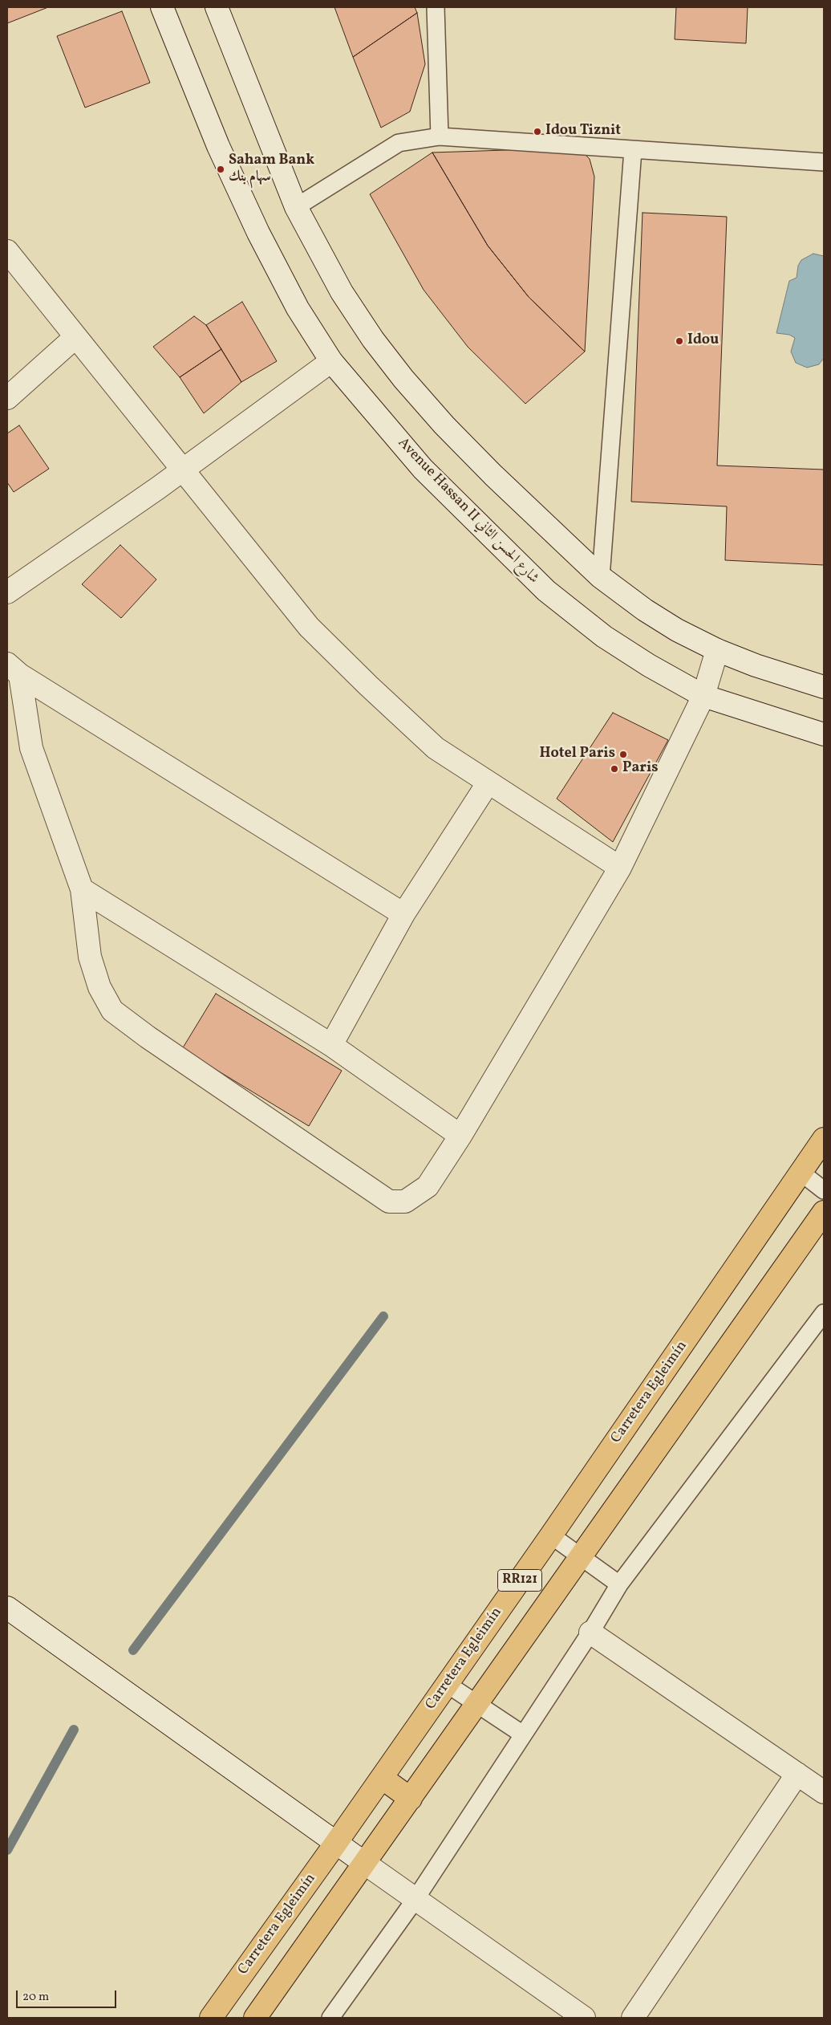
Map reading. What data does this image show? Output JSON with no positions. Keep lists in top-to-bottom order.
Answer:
{
  "streets": {
    "highway": ["Carretera Egleimín", "RR121"],
    "street": ["Avenue Hassan II شارع الحسن الثاني"]
  },
  "places": [
    "Idou Tiznit",
    "Saham Bank سهام بنك",
    "Idou",
    "Hotel Paris",
    "Paris"
  ],
  "scale_bar": "20 m"
}
